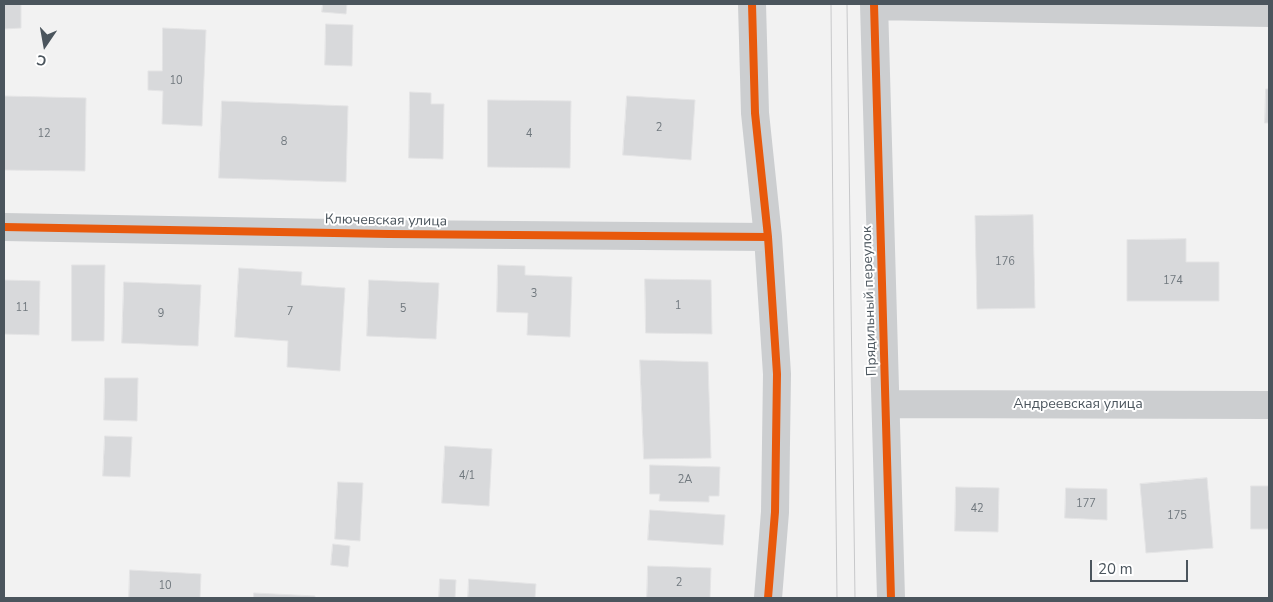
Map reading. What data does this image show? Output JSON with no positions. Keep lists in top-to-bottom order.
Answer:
{
  "streets": {
    "street": ["Ключевская улица", "Прядильный переулок", "Андреевская улица"]
  },
  "crossings": [
    ["Прядильный переулок", "Андреевская улица"]
  ],
  "house_numbers": [
    "10",
    "2",
    "12",
    "4",
    "8",
    "176",
    "174",
    "3",
    "1",
    "11",
    "5",
    "7",
    "9",
    "4/1",
    "2А",
    "177",
    "42",
    "175",
    "2",
    "10"
  ],
  "scale_bar": "20 m",
  "north": "bottom"
}
